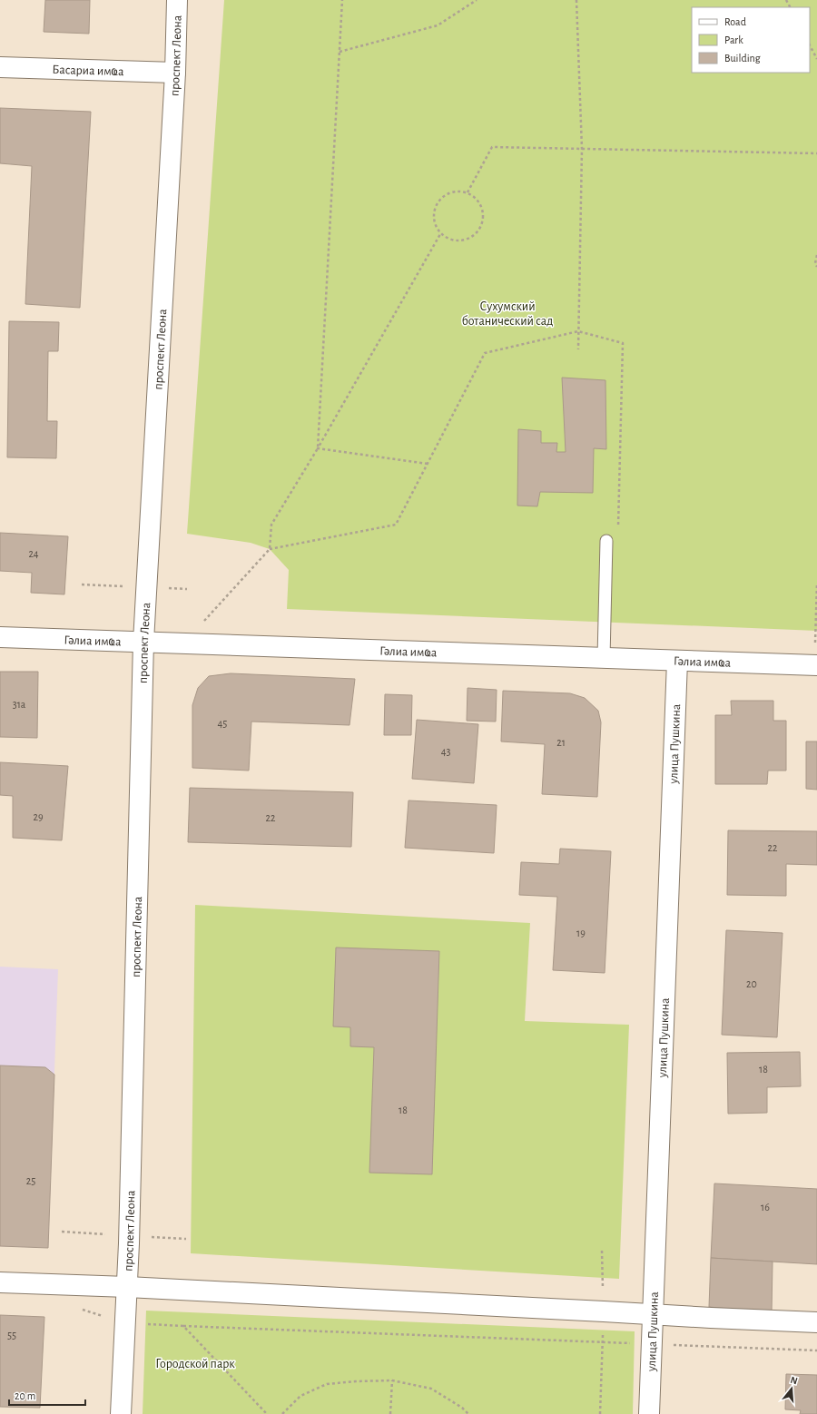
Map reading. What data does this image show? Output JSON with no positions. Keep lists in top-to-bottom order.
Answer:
{
  "streets": {
    "main road": [
      "проспект Леона",
      "Басариа имҩа",
      "Гәлиа имҩа",
      "улица Пушкина"
    ]
  },
  "crossings": [
    ["проспект Леона", "Басариа имҩа"],
    ["проспект Леона", "Гәлиа имҩа"],
    ["Гәлиа имҩа", "улица Пушкина"]
  ],
  "parks": ["Сухумский ботанический сад", "Городской парк"],
  "house_numbers": [
    "24",
    "31а",
    "45",
    "21",
    "43",
    "29",
    "22",
    "22",
    "19",
    "20",
    "18",
    "18",
    "25",
    "16",
    "55"
  ],
  "legend": ["Road", "Park", "Building"],
  "scale_bar": "20 m",
  "north": "top"
}
